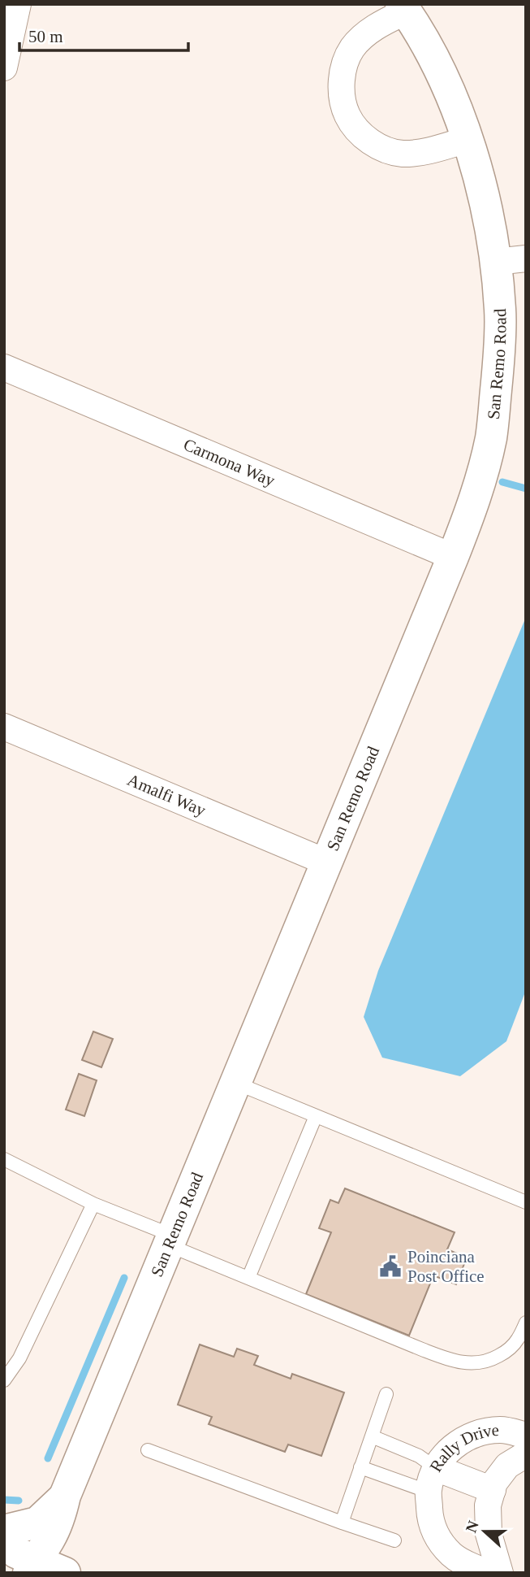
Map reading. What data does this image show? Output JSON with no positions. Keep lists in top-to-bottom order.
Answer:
{
  "streets": {
    "street": [
      "San Remo Road",
      "Carmona Way",
      "Amalfi Way",
      "Rally Drive"
    ]
  },
  "crossings": [
    ["San Remo Road", "Carmona Way"],
    ["San Remo Road", "Amalfi Way"]
  ],
  "places": {
    "public building": ["Poinciana Post Office"]
  },
  "scale_bar": "50 m",
  "north": "left"
}
